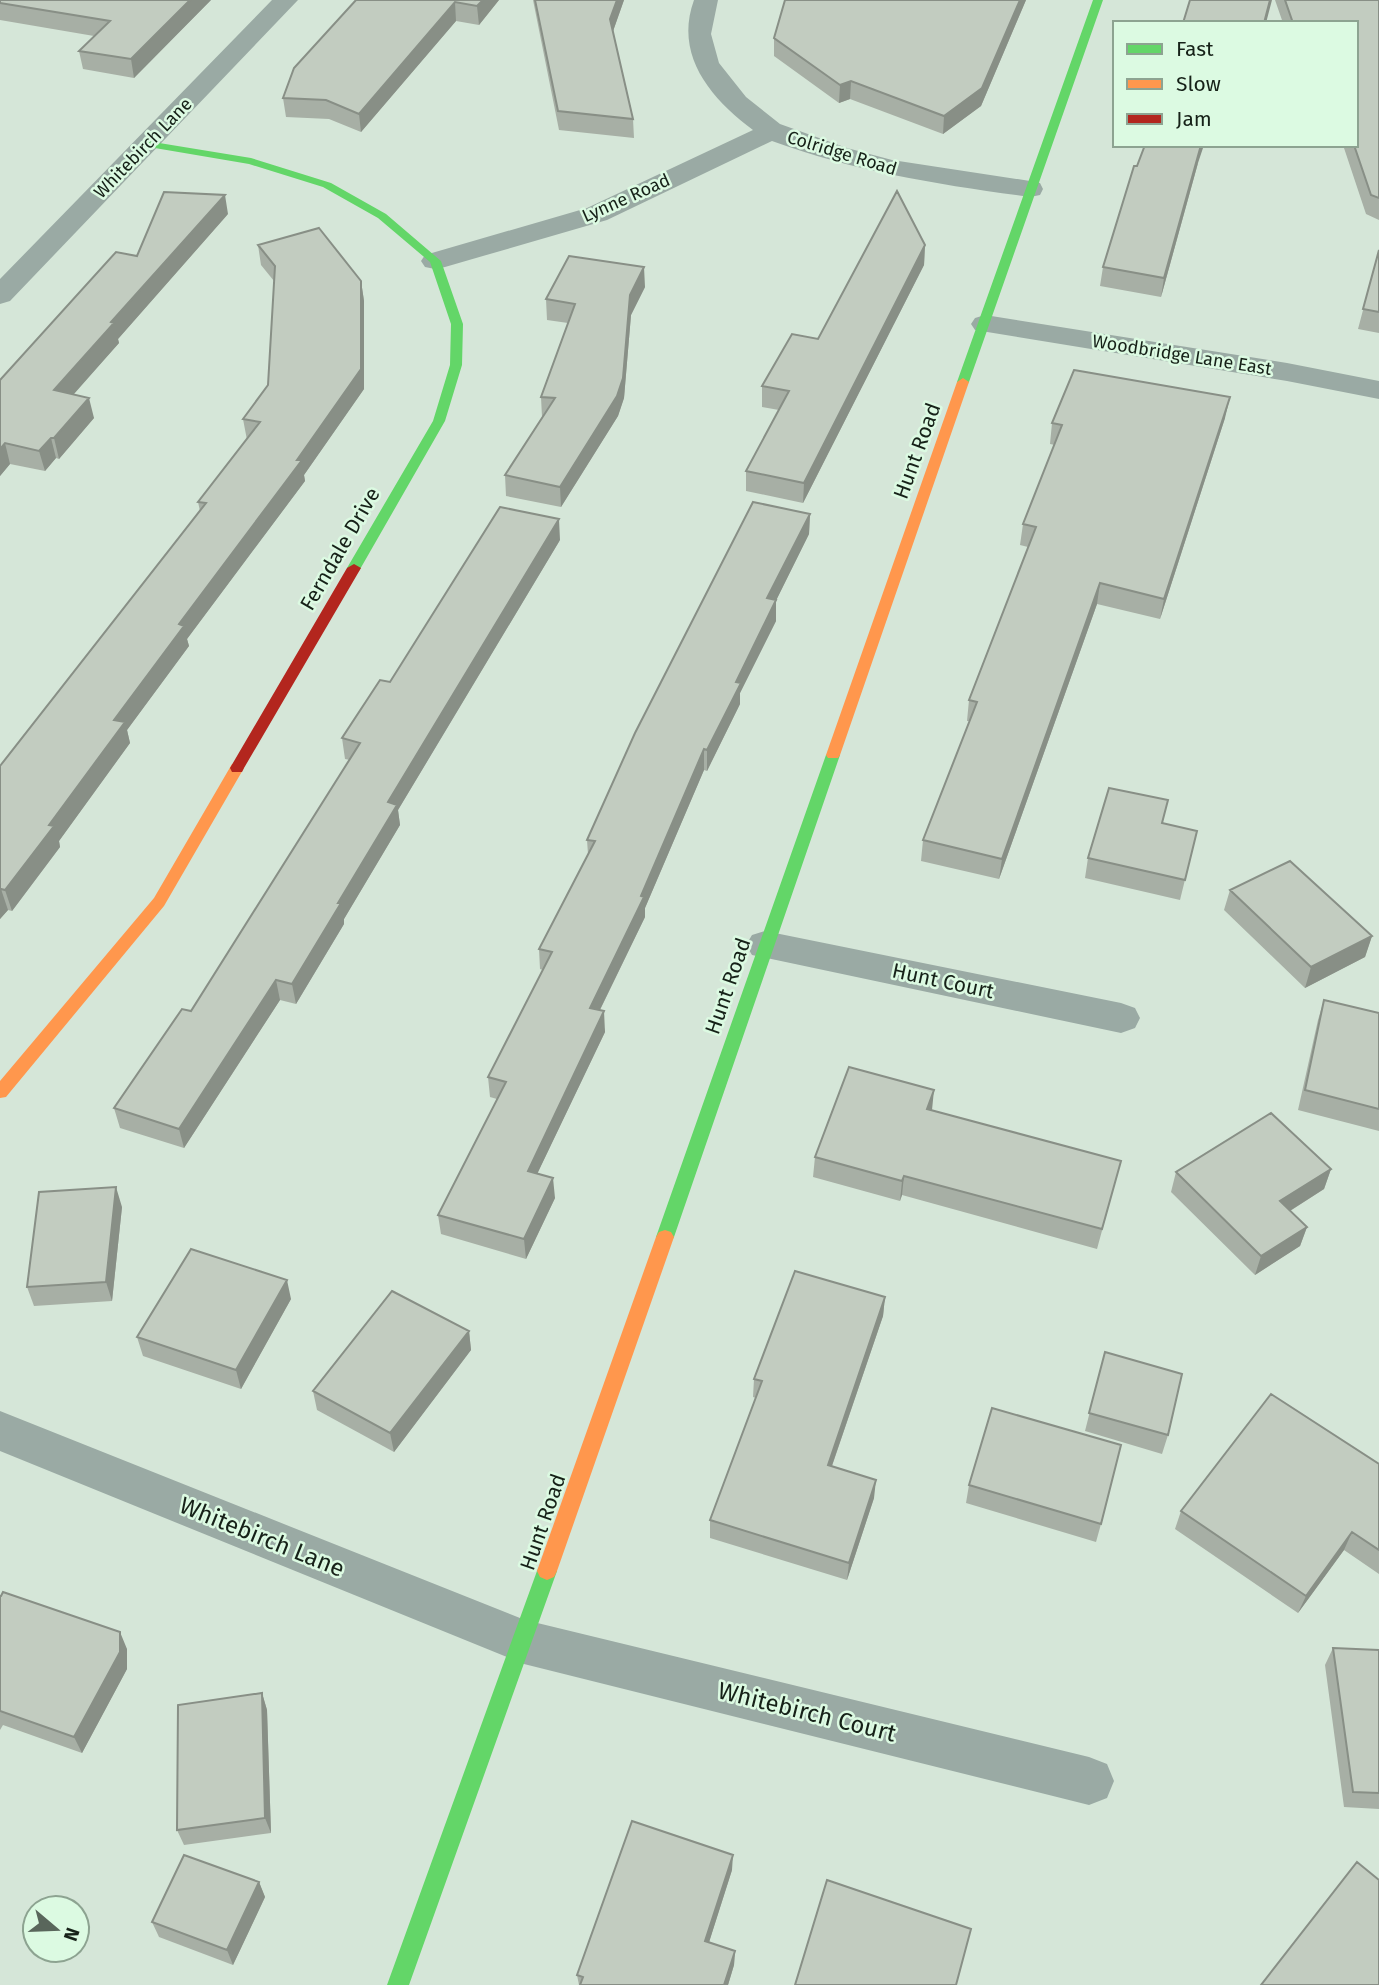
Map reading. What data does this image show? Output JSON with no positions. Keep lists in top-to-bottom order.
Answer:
{
  "streets": {
    "street": [
      "Whitebirch Lane",
      "Colridge Road",
      "Lynne Road",
      "Woodbridge Lane East",
      "Hunt Road",
      "Ferndale Drive",
      "Hunt Court",
      "Whitebirch Court"
    ]
  },
  "crossings": [
    ["Whitebirch Lane", "Hunt Road"],
    ["Whitebirch Lane", "Whitebirch Court"],
    ["Colridge Road", "Lynne Road"],
    ["Colridge Road", "Hunt Road"],
    ["Lynne Road", "Ferndale Drive"],
    ["Woodbridge Lane East", "Hunt Road"],
    ["Hunt Road", "Hunt Court"],
    ["Hunt Road", "Whitebirch Court"]
  ],
  "legend": ["Fast", "Slow", "Jam"],
  "north": "right"
}
